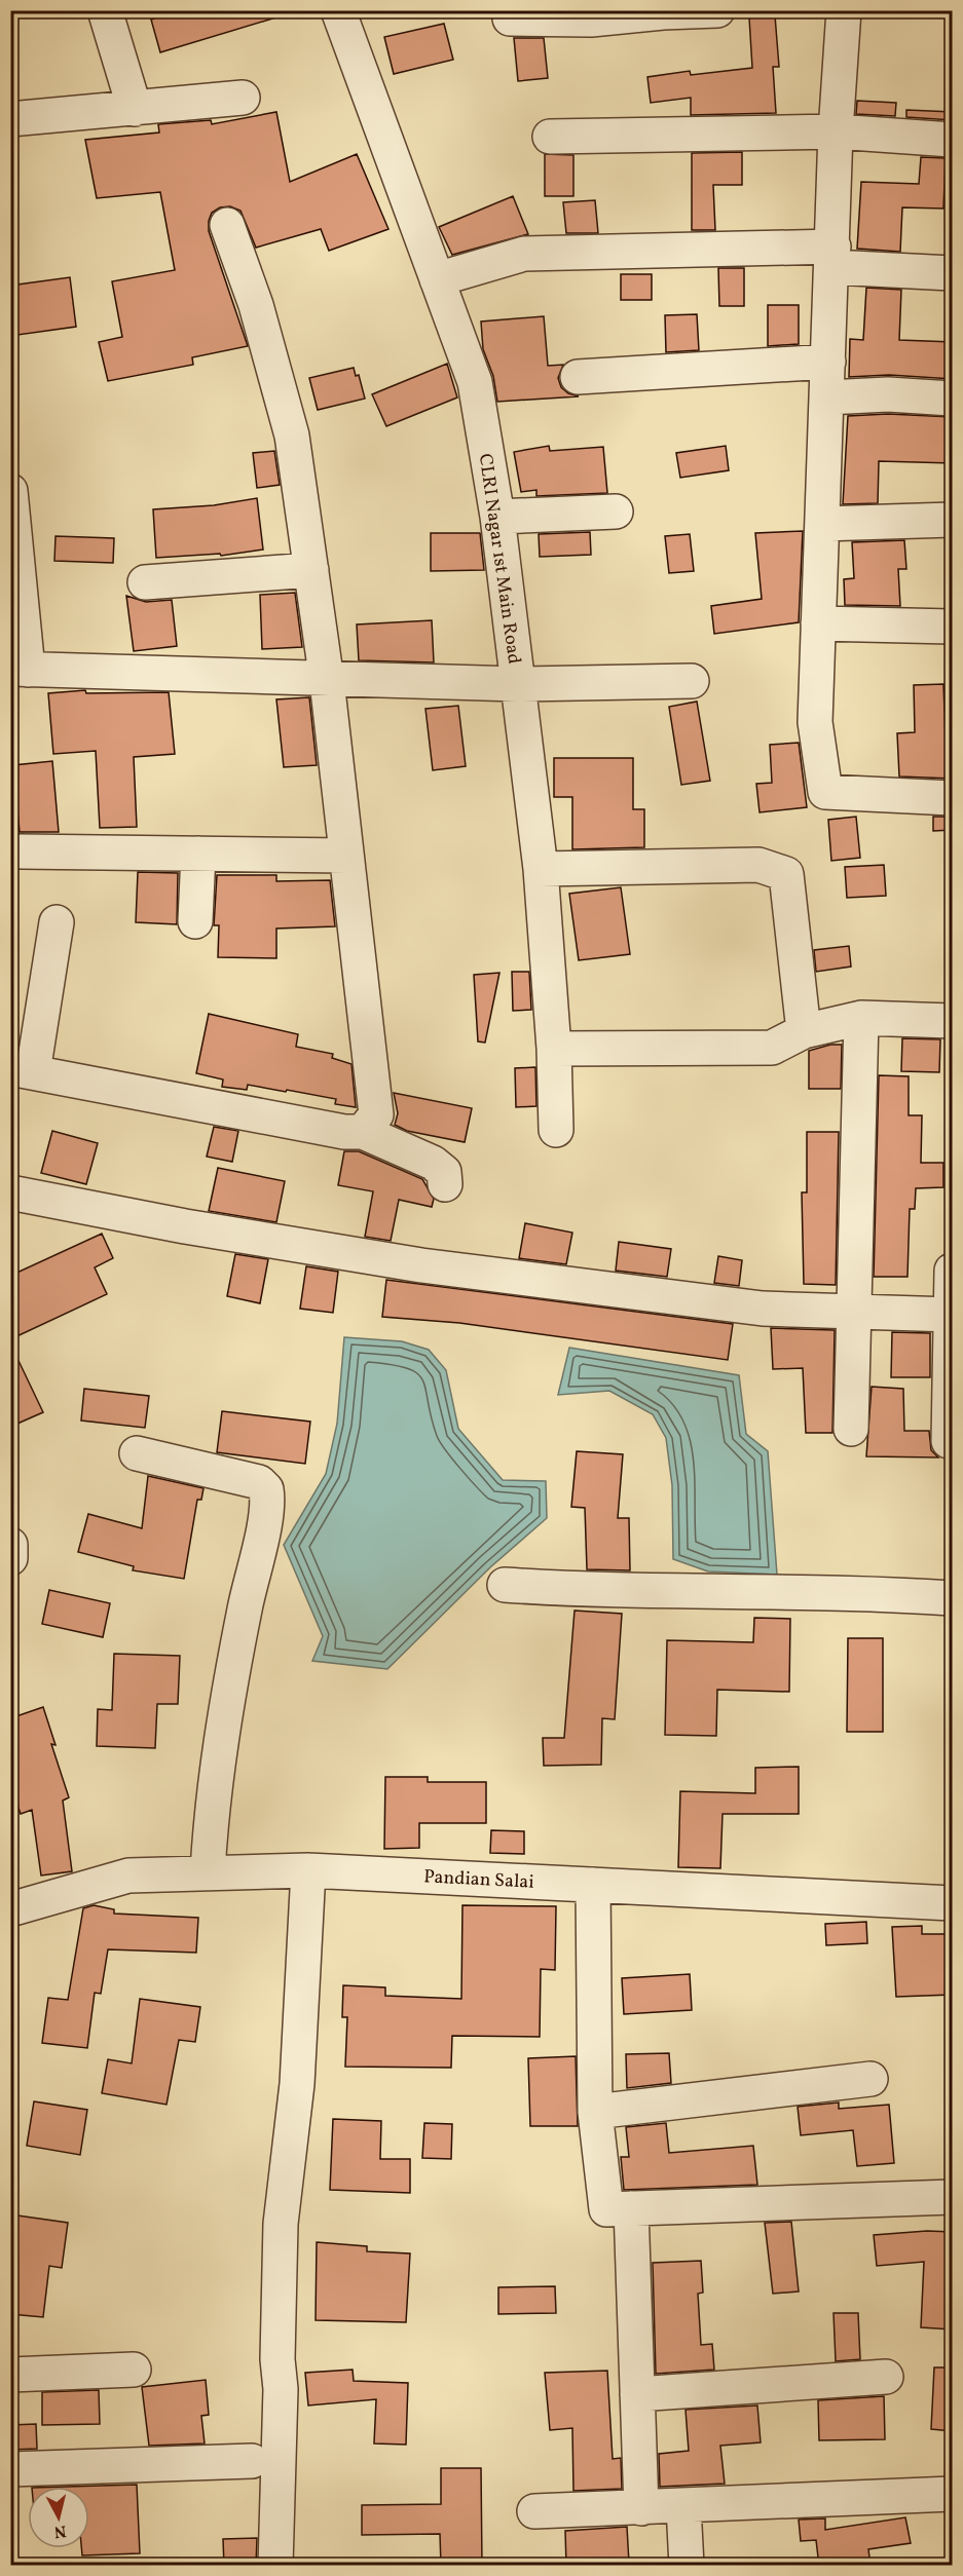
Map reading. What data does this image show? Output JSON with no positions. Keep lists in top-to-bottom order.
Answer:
{
  "streets": {
    "street": ["CLRI Nagar 1st Main Road", "Pandian Salai"]
  },
  "north": "bottom"
}
